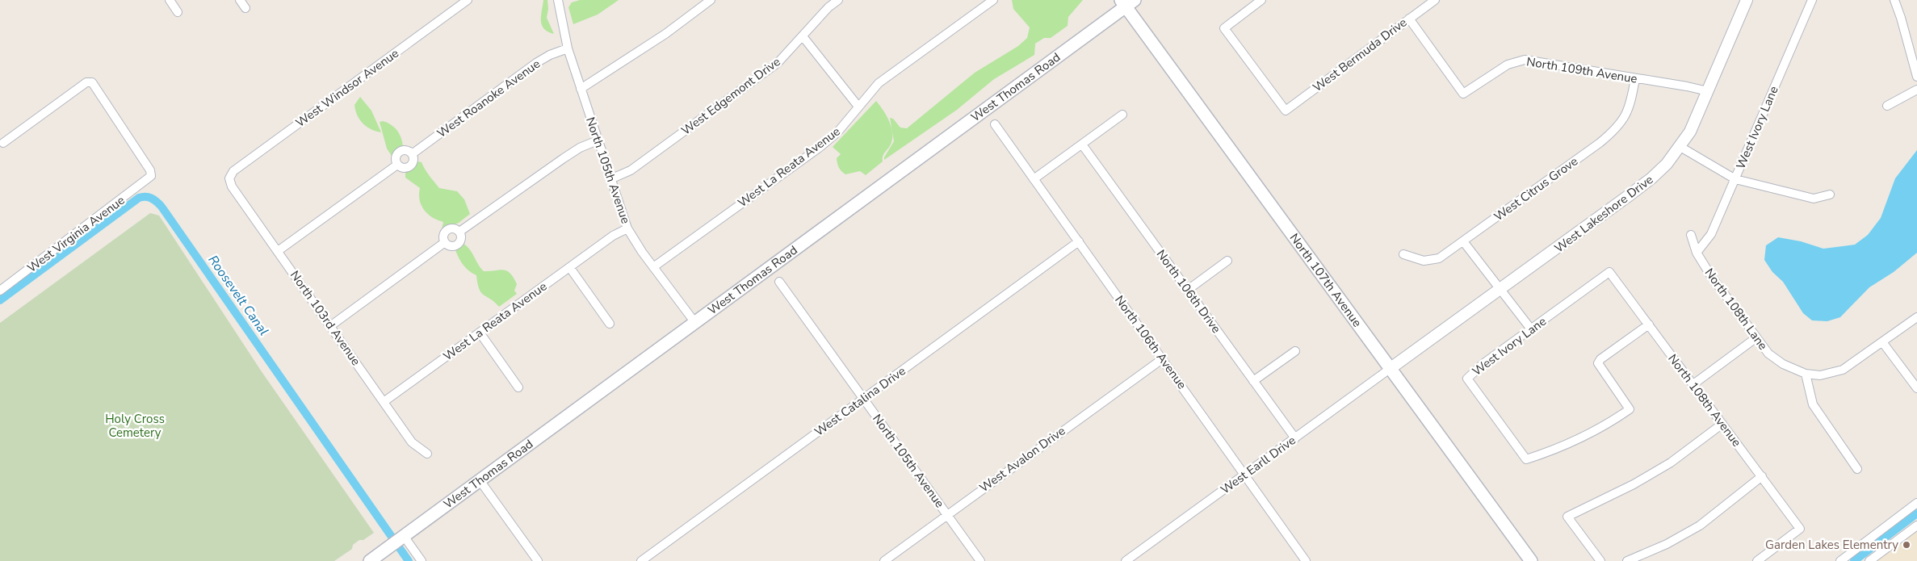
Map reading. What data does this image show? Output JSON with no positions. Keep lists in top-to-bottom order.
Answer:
{
  "streets": {
    "main road": ["West Thomas Road", "North 107th Avenue"],
    "street": [
      "West Bermuda Drive",
      "North 109th Avenue",
      "West Windsor Avenue",
      "West Edgemont Drive",
      "West Roanoke Avenue",
      "West Ivory Lane",
      "West La Reata Avenue",
      "North 105th Avenue",
      "West Citrus Grove",
      "West Lakeshore Drive",
      "West Virginia Avenue",
      "North 106th Drive",
      "North 108th Lane",
      "North 103rd Avenue",
      "North 106th Avenue",
      "North 108th Avenue",
      "West Catalina Drive",
      "West Avalon Drive",
      "West Earll Drive"
    ]
  },
  "crossings": [
    ["West Bermuda Drive", "North 109th Avenue"],
    ["North 109th Avenue", "West Citrus Grove"],
    ["North 109th Avenue", "West Lakeshore Drive"],
    ["West Thomas Road", "North 105th Avenue"],
    ["West Thomas Road", "North 107th Avenue"],
    ["West Windsor Avenue", "North 103rd Avenue"],
    ["West Edgemont Drive", "North 105th Avenue"],
    ["West Roanoke Avenue", "North 105th Avenue"],
    ["West Ivory Lane", "North 108th Lane"],
    ["West Ivory Lane", "North 108th Avenue"],
    ["West La Reata Avenue", "North 105th Avenue"],
    ["West La Reata Avenue", "North 103rd Avenue"],
    ["North 105th Avenue", "West Catalina Drive"],
    ["North 105th Avenue", "West Avalon Drive"],
    ["West Lakeshore Drive", "North 107th Avenue"],
    ["West Lakeshore Drive", "West Earll Drive"],
    ["North 107th Avenue", "West Earll Drive"],
    ["North 106th Drive", "West Earll Drive"],
    ["North 106th Avenue", "West Catalina Drive"],
    ["North 106th Avenue", "West Avalon Drive"],
    ["North 106th Avenue", "West Earll Drive"]
  ],
  "water": ["Roosevelt Canal"],
  "parks": ["Holy Cross Cemetery"],
  "places": ["Garden Lakes Elementry"]
}
